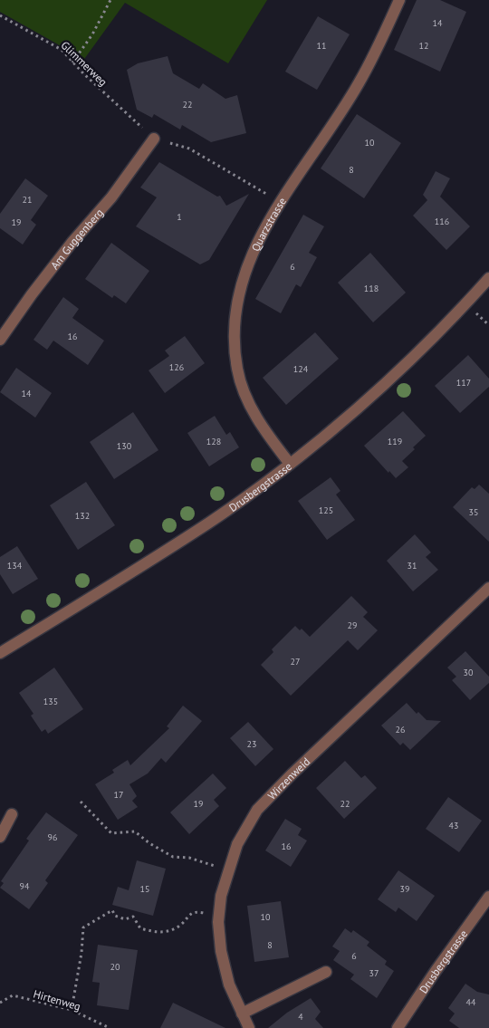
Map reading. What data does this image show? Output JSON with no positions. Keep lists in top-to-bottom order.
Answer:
{
  "streets": {
    "street": [
      "Quarzstrasse",
      "Am Guggenberg",
      "Drusbergstrasse",
      "Wirzenweid"
    ],
    "path": ["Glimmerweg", "Hirtenweg"]
  },
  "crossings": [
    ["Quarzstrasse", "Drusbergstrasse"]
  ],
  "house_numbers": [
    "14",
    "11",
    "12",
    "22",
    "10",
    "8",
    "21",
    "1",
    "116",
    "19",
    "6",
    "118",
    "16",
    "126",
    "124",
    "117",
    "14",
    "128",
    "119",
    "130",
    "125",
    "35",
    "132",
    "134",
    "31",
    "29",
    "27",
    "30",
    "135",
    "26",
    "23",
    "17",
    "19",
    "22",
    "43",
    "96",
    "16",
    "94",
    "15",
    "39",
    "10",
    "8",
    "6",
    "20",
    "37",
    "44",
    "4"
  ]
}
